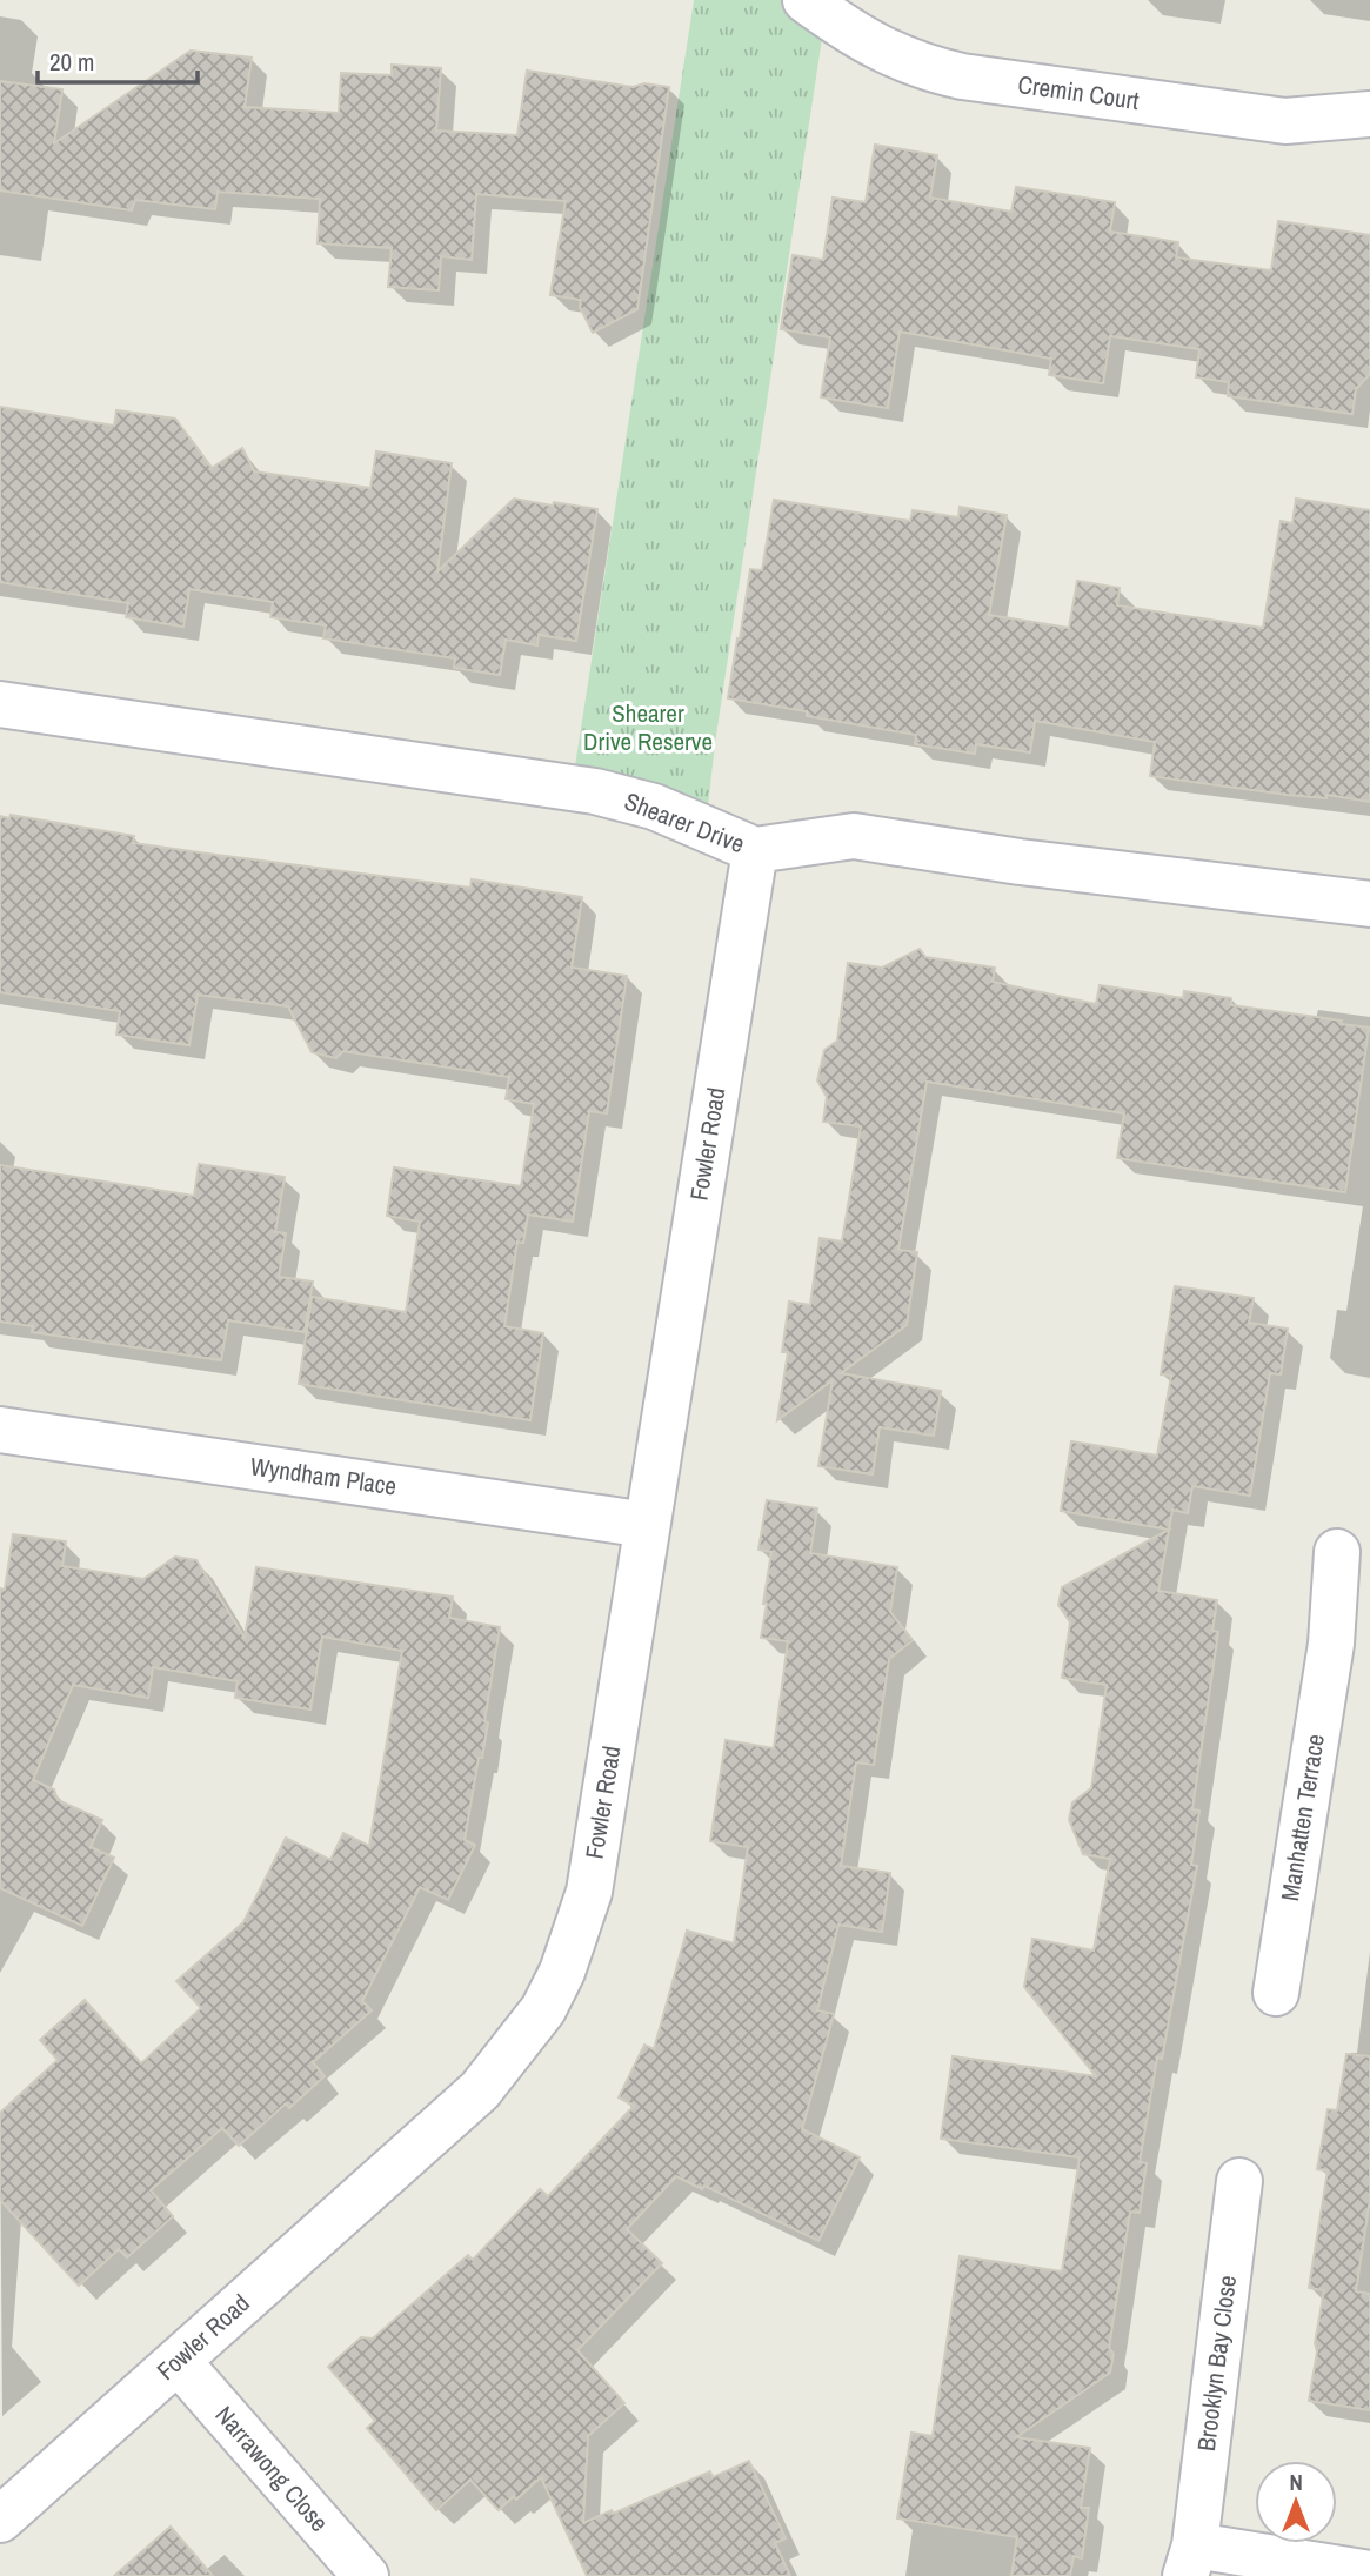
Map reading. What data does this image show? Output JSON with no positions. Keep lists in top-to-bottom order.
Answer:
{
  "streets": {
    "street": [
      "Cremin Court",
      "Shearer Drive",
      "Fowler Road",
      "Wyndham Place",
      "Manhatten Terrace",
      "Brooklyn Bay Close",
      "Narrawong Close"
    ]
  },
  "crossings": [
    ["Shearer Drive", "Fowler Road"],
    ["Fowler Road", "Wyndham Place"],
    ["Fowler Road", "Narrawong Close"]
  ],
  "parks": ["Shearer Drive Reserve"],
  "scale_bar": "20 m",
  "north": "top"
}
